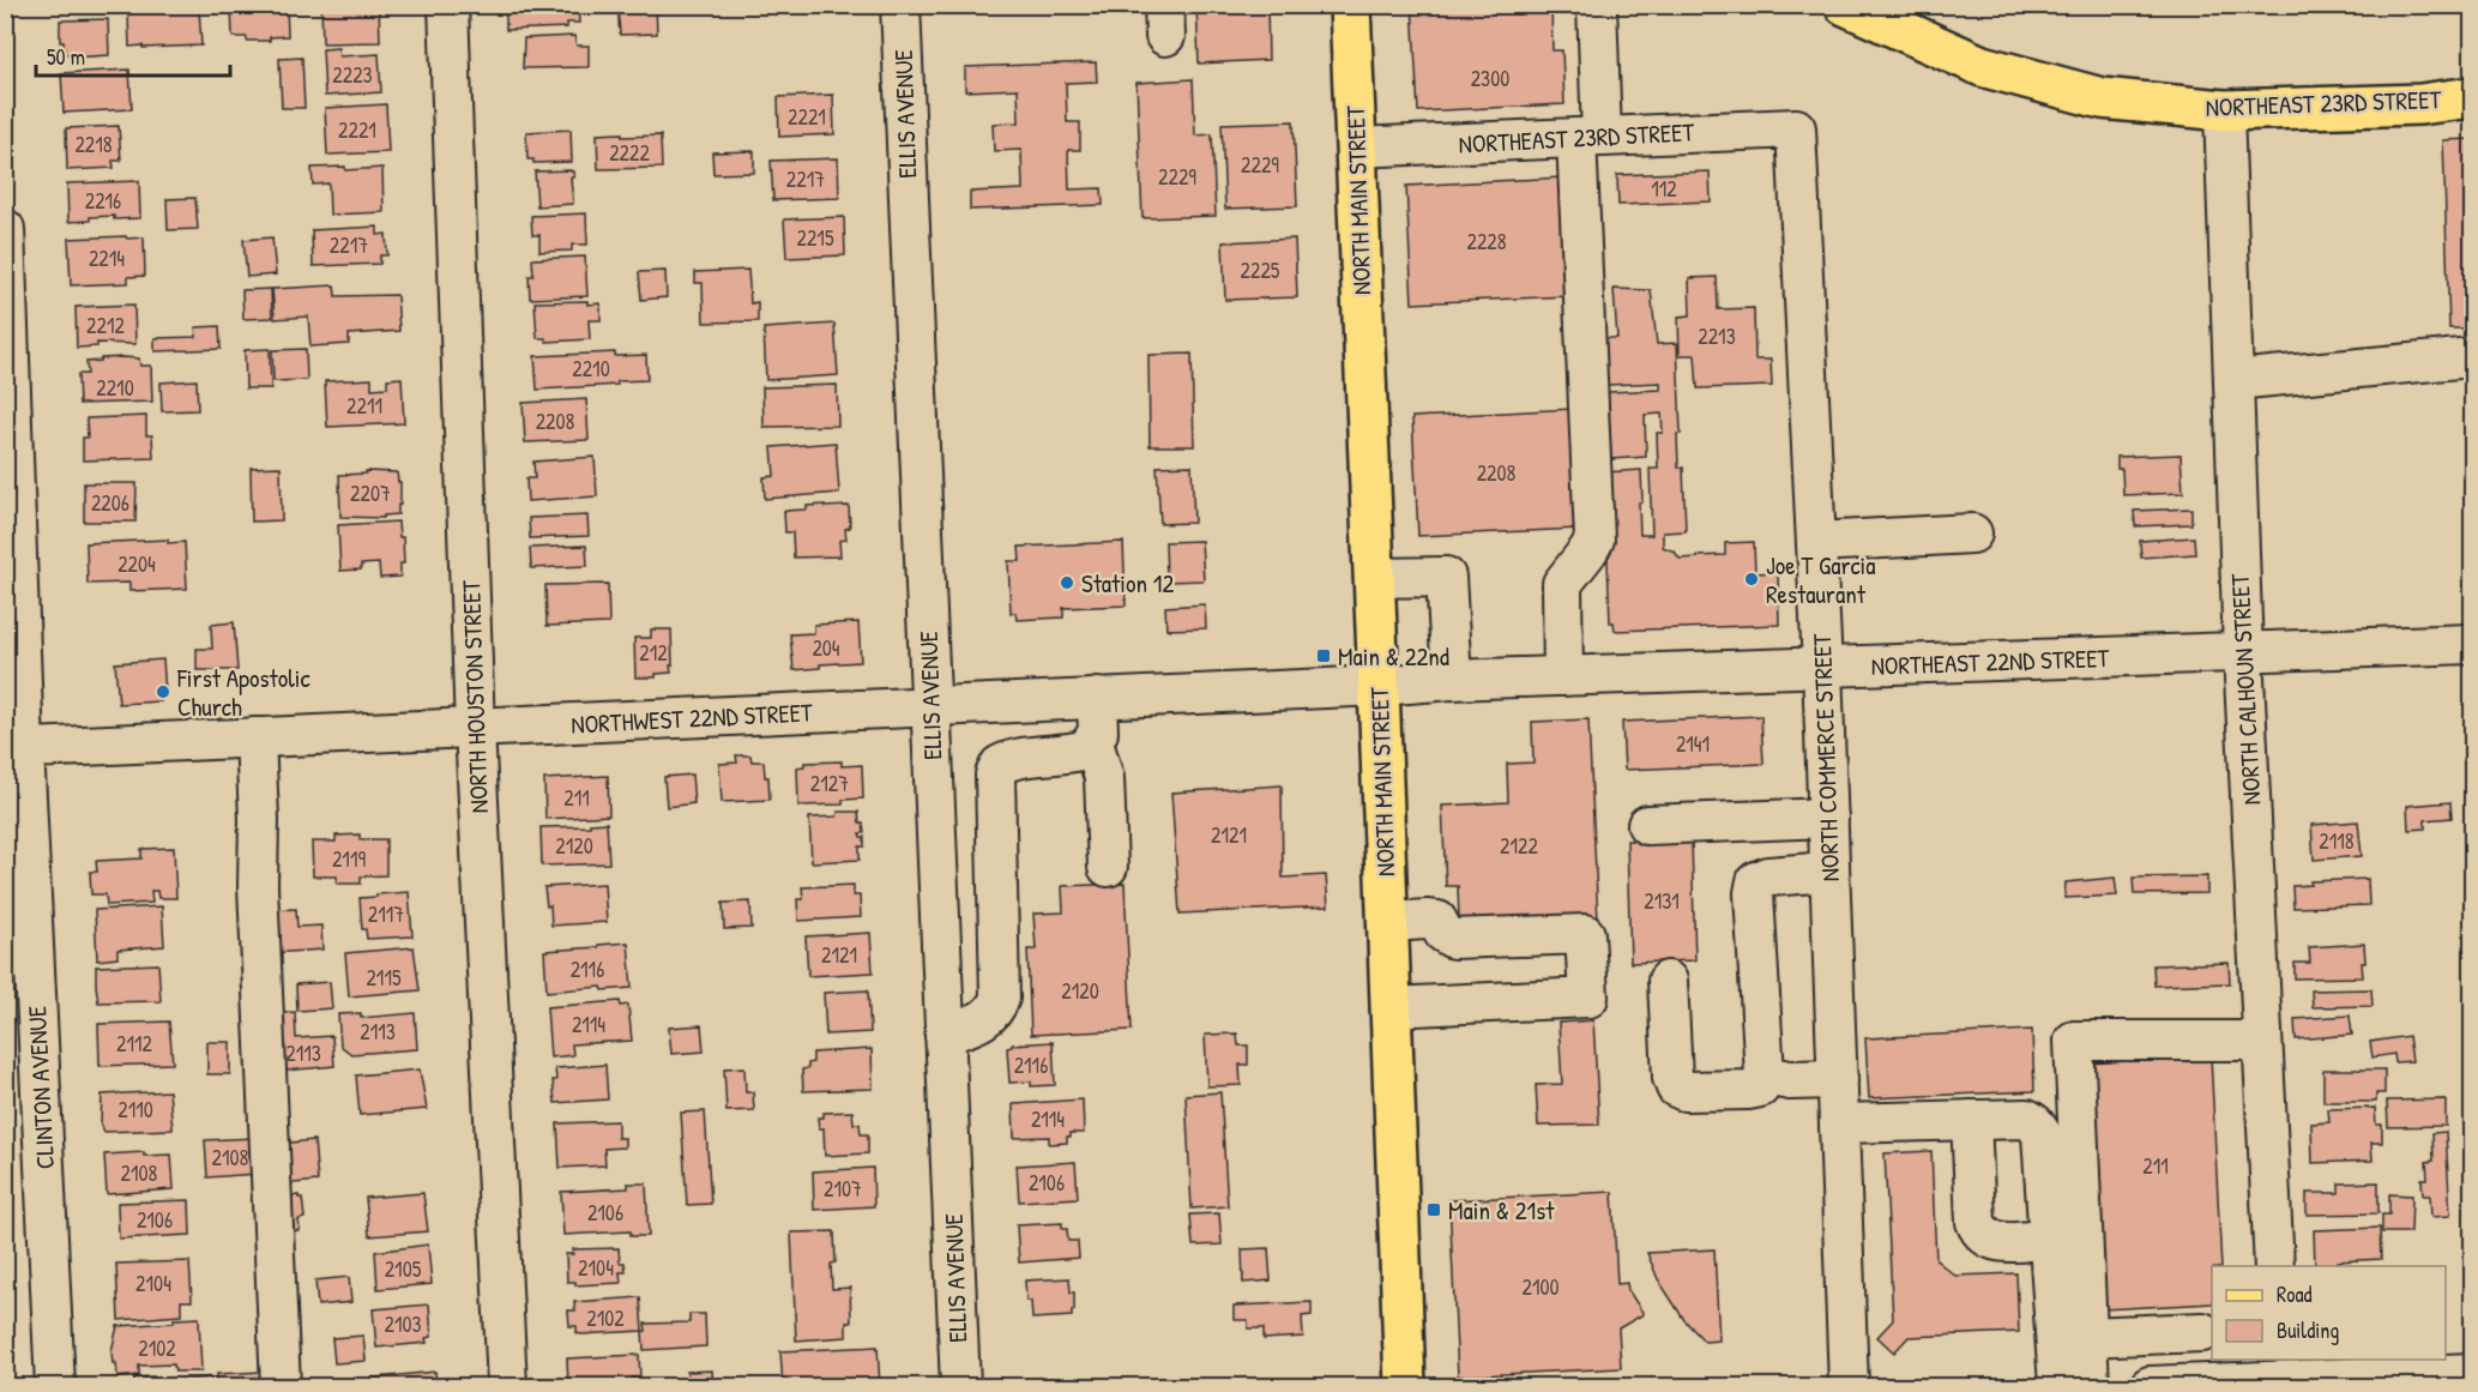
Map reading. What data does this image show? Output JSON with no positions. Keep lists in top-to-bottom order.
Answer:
{
  "streets": {
    "main road": ["NORTHEAST 23RD STREET", "NORTH MAIN STREET"],
    "street": [
      "ELLIS AVENUE",
      "NORTHEAST 22ND STREET",
      "NORTH CALHOUN STREET",
      "NORTH HOUSTON STREET",
      "NORTHWEST 22ND STREET",
      "NORTH COMMERCE STREET",
      "CLINTON AVENUE"
    ]
  },
  "crossings": [
    ["NORTHEAST 23RD STREET", "NORTH MAIN STREET"],
    ["NORTHEAST 23RD STREET", "NORTH CALHOUN STREET"],
    ["NORTHEAST 23RD STREET", "NORTH COMMERCE STREET"],
    ["ELLIS AVENUE", "NORTHWEST 22ND STREET"],
    ["NORTH MAIN STREET", "NORTHEAST 22ND STREET"],
    ["NORTH MAIN STREET", "NORTHWEST 22ND STREET"],
    ["NORTHEAST 22ND STREET", "NORTH CALHOUN STREET"],
    ["NORTHEAST 22ND STREET", "NORTHWEST 22ND STREET"],
    ["NORTHEAST 22ND STREET", "NORTH COMMERCE STREET"],
    ["NORTH HOUSTON STREET", "NORTHWEST 22ND STREET"],
    ["NORTHWEST 22ND STREET", "CLINTON AVENUE"]
  ],
  "places": {
    "other": ["Joe T Garcia Restaurant", "Station 12", "First Apostolic Church"],
    "transit": ["Main & 22nd", "Main & 21st"]
  },
  "house_numbers": [
    "2223",
    "2300",
    "2221",
    "2221",
    "2218",
    "2222",
    "2229",
    "2229",
    "2217",
    "112",
    "2216",
    "2215",
    "2228",
    "2217",
    "2214",
    "2225",
    "2212",
    "2213",
    "2210",
    "2210",
    "2211",
    "2208",
    "2208",
    "2207",
    "2206",
    "2204",
    "204",
    "212",
    "2141",
    "2127",
    "211",
    "2121",
    "2118",
    "2120",
    "2122",
    "2119",
    "2131",
    "2117",
    "2121",
    "2116",
    "2115",
    "2120",
    "2114",
    "2113",
    "2112",
    "2113",
    "2116",
    "2110",
    "2114",
    "2108",
    "211",
    "2108",
    "2106",
    "2107",
    "2106",
    "2106",
    "2104",
    "2105",
    "2104",
    "2100",
    "2102",
    "2103",
    "2102"
  ],
  "legend": ["Road", "Building"],
  "scale_bar": "50 m"
}
